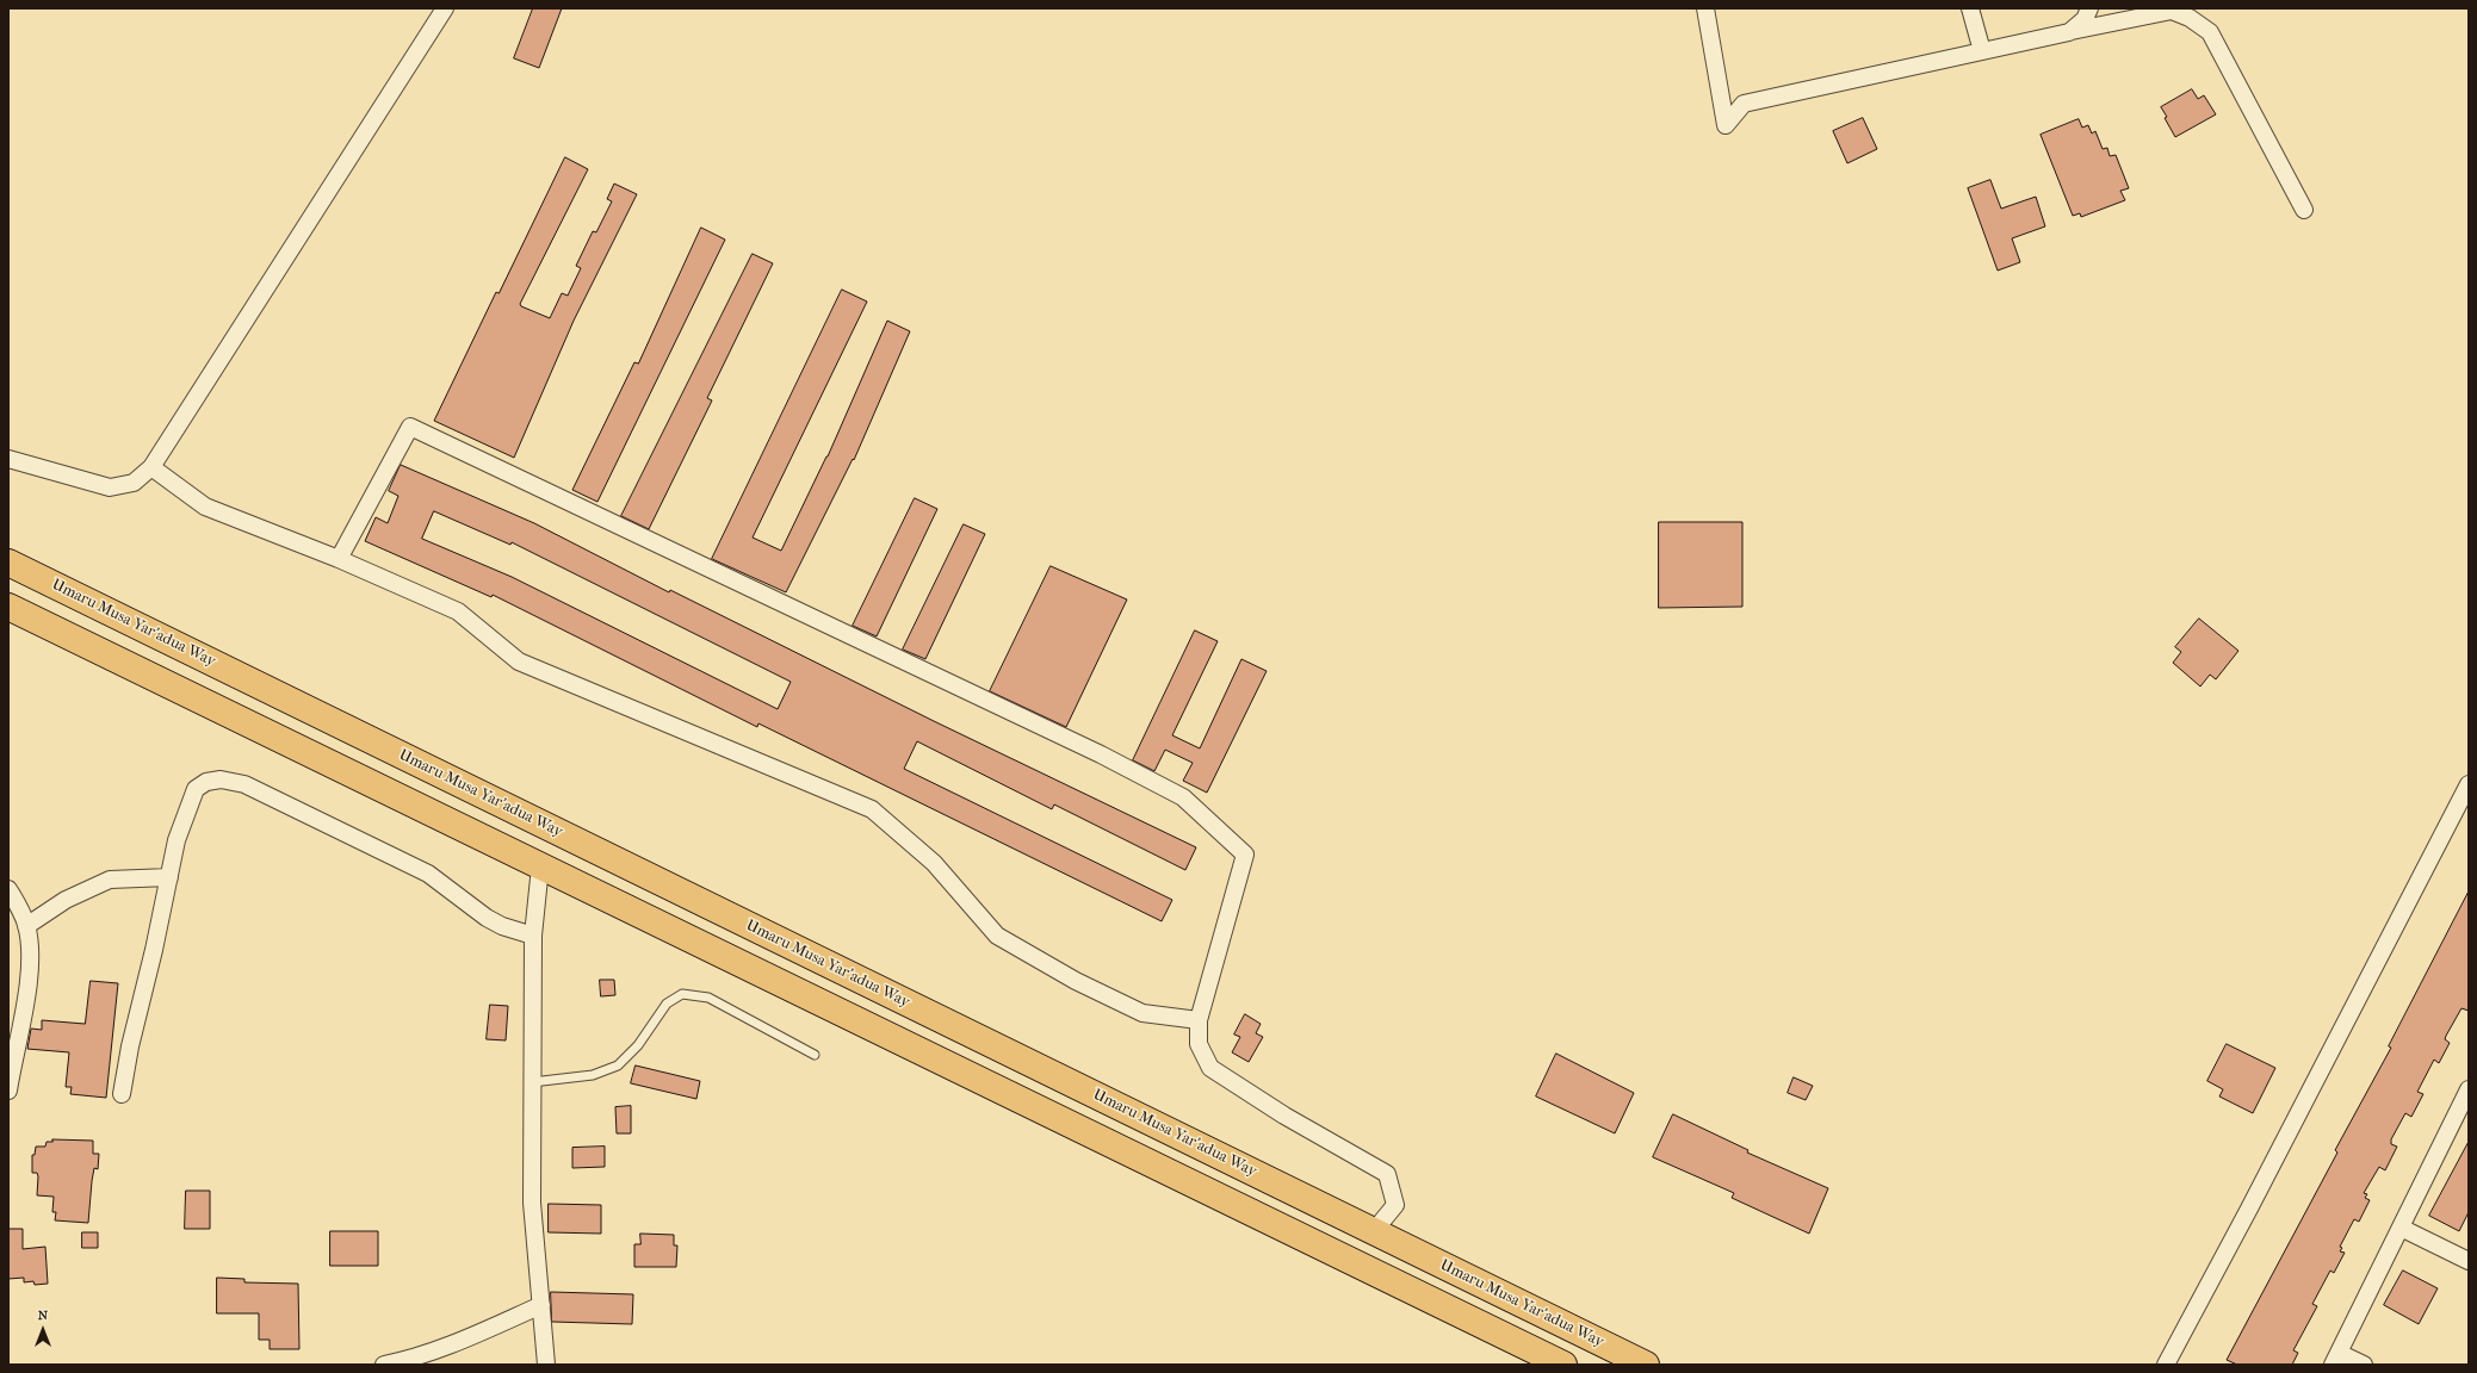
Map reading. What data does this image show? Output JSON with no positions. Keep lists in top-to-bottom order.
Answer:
{
  "streets": {
    "main road": ["Umaru Musa Yar'adua Way"]
  },
  "north": "top"
}
